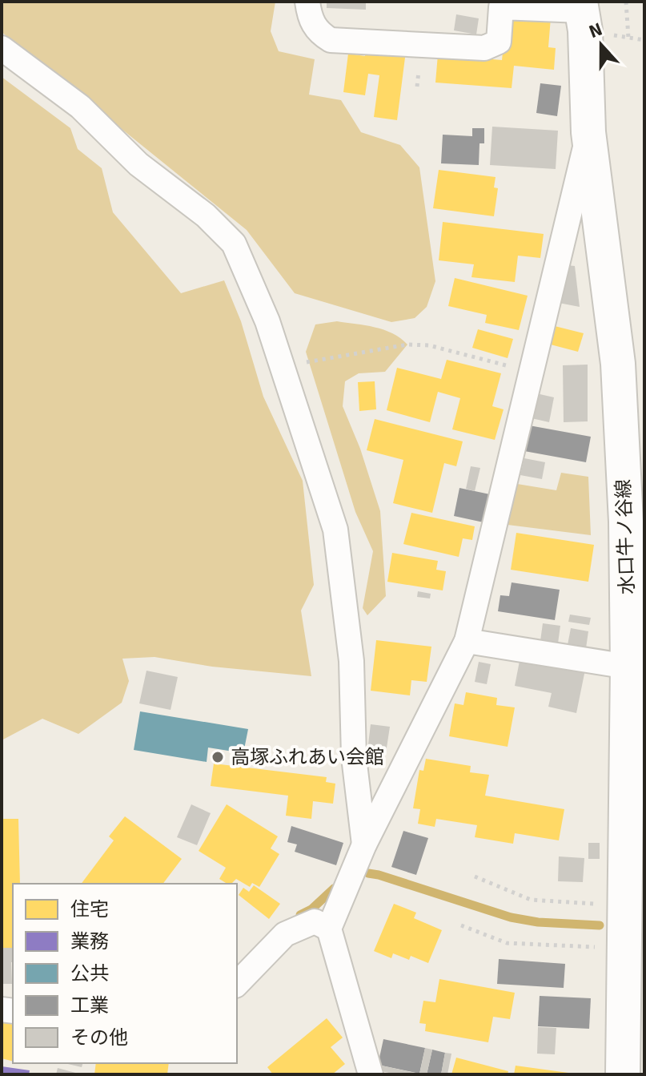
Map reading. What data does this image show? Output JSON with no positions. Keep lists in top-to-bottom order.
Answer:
{
  "streets": {
    "main road": ["水口牛ノ谷線"]
  },
  "places": ["高塚ふれあい会館"],
  "legend": [
    "住宅",
    "業務",
    "公共",
    "工業",
    "その他"
  ],
  "north": "top"
}
